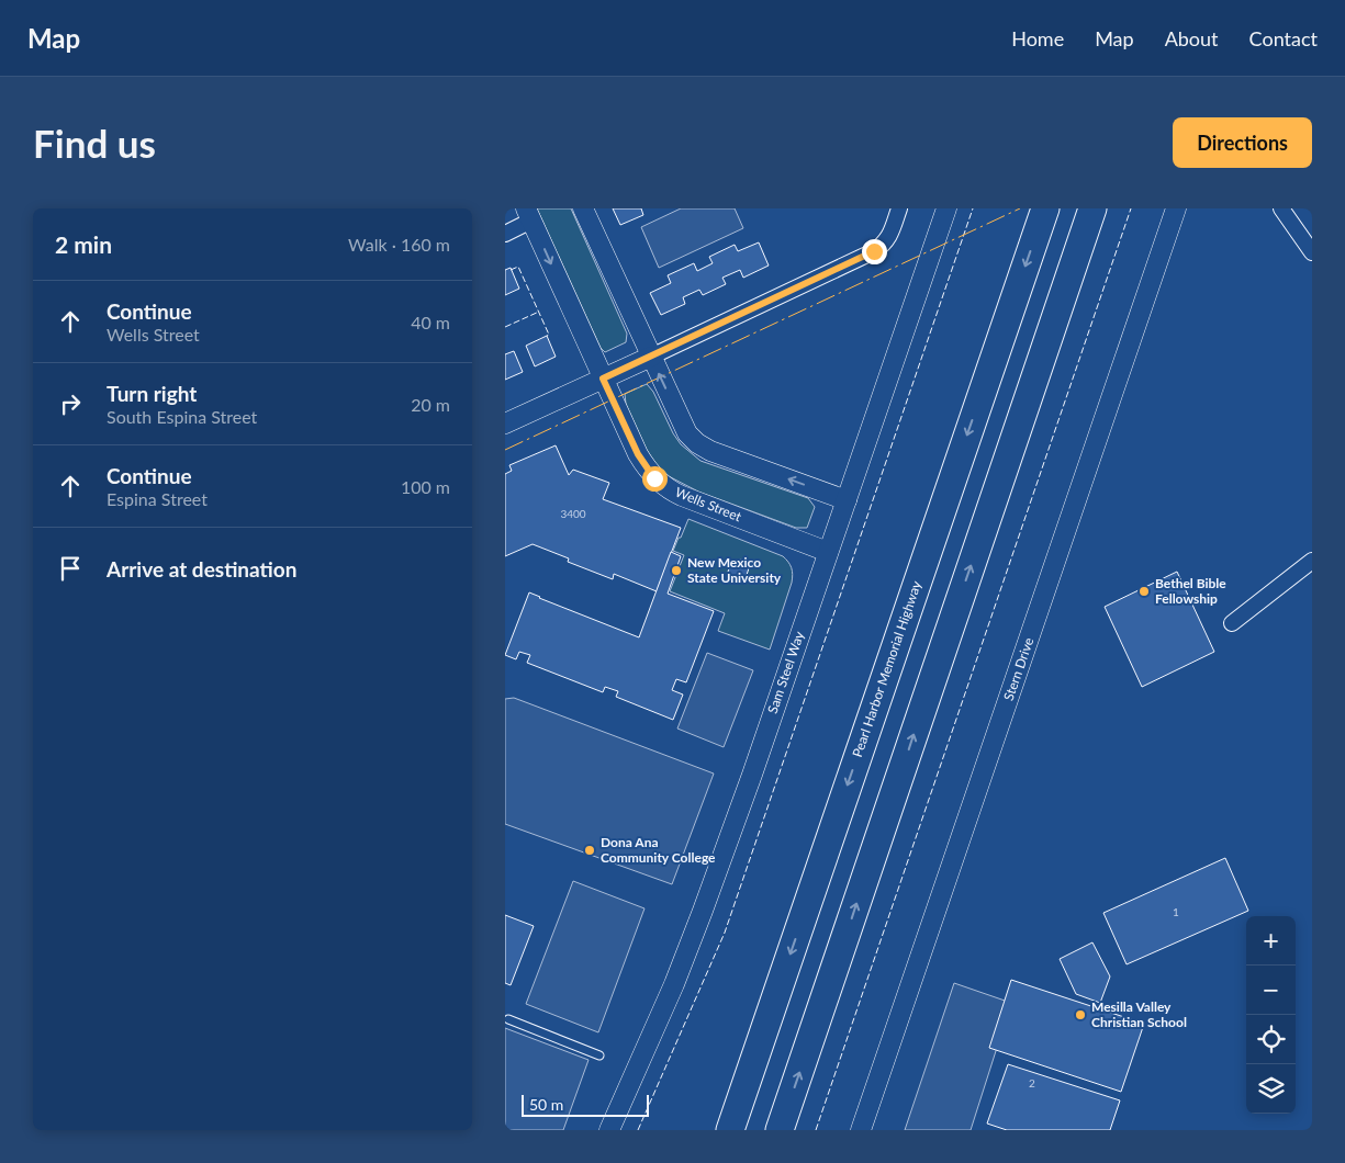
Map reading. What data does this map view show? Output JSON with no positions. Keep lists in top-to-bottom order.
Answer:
{
  "streets": {
    "highway": ["Pearl Harbor Memorial Highway"],
    "street": ["Wells Street", "Stern Drive", "Sam Steel Way"]
  },
  "crossings": [
    ["Wells Street", "Sam Steel Way"]
  ],
  "places": [
    "New Mexico State University",
    "Bethel Bible Fellowship",
    "Dona Ana Community College",
    "Mesilla Valley Christian School"
  ],
  "house_numbers": ["3400", "1", "2"],
  "scale_bar": "50 m",
  "page": {
    "header": "Map",
    "nav": [
      "Home",
      "Map",
      "About",
      "Contact"
    ],
    "buttons": "Directions",
    "title": "Find us",
    "heading": ["2 min", "Walk · 160 m"],
    "list": [
      ["Continue", "Wells Street", "40 m"],
      ["Turn right", "South Espina Street", "20 m"],
      ["Continue", "Espina Street", "100 m"],
      "Arrive at destination"
    ],
    "map_buttons": ["+", "−"],
    "scale": "50 m"
  }
}
